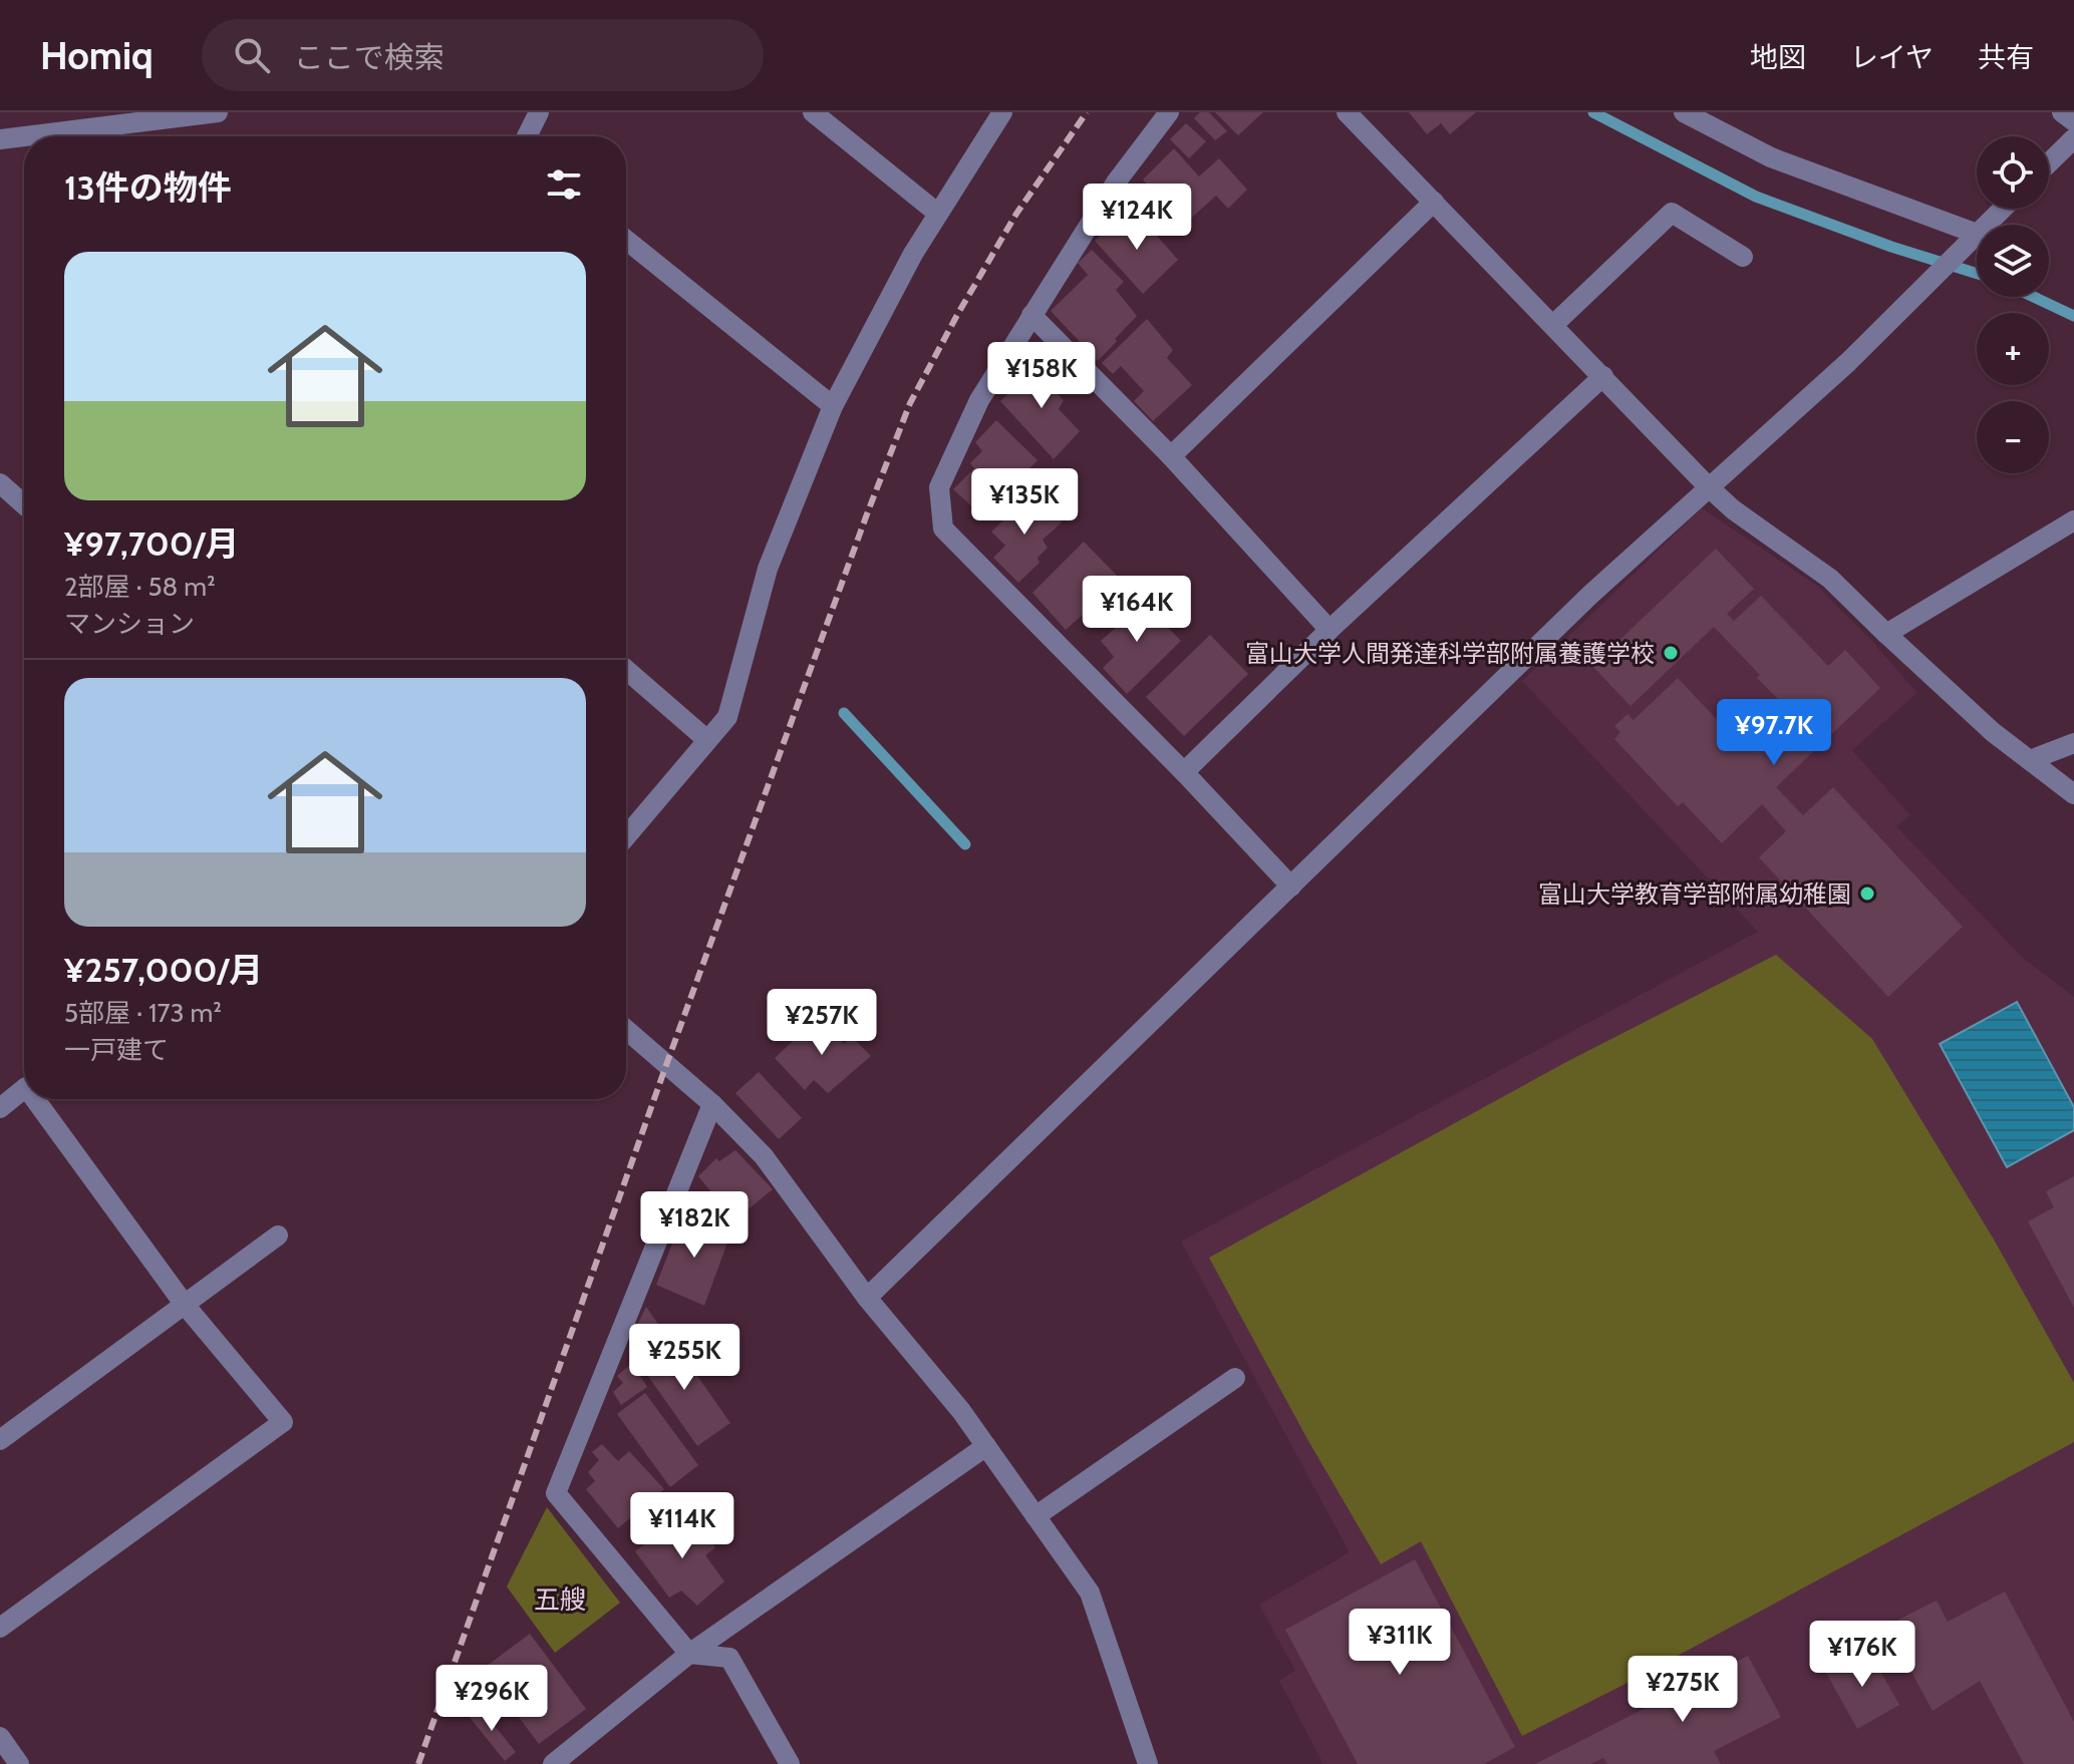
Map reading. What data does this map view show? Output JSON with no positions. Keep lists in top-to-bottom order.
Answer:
{
  "districts": ["五艘"],
  "places": ["富山大学人間発達科学部附属養護学校", "富山大学教育学部附属幼稚園"],
  "page": {
    "header": "Homiq",
    "search": "ここで検索",
    "nav": ["地図", "レイヤ", "共有"],
    "map_buttons": ["+", "−"],
    "heading": "13件の物件",
    "price": [
      "¥124K",
      "¥158K",
      "¥135K",
      "¥164K",
      "¥97.7K",
      "¥257K",
      "¥182K",
      "¥255K",
      "¥114K",
      "¥311K",
      "¥176K",
      "¥275K",
      "¥296K"
    ],
    "list": [
      {
        "name": "¥97,700/月",
        "note": "2部屋 · 58 m² · マンション"
      },
      {
        "name": "¥257,000/月",
        "note": "5部屋 · 173 m² · 一戸建て"
      }
    ]
  }
}
